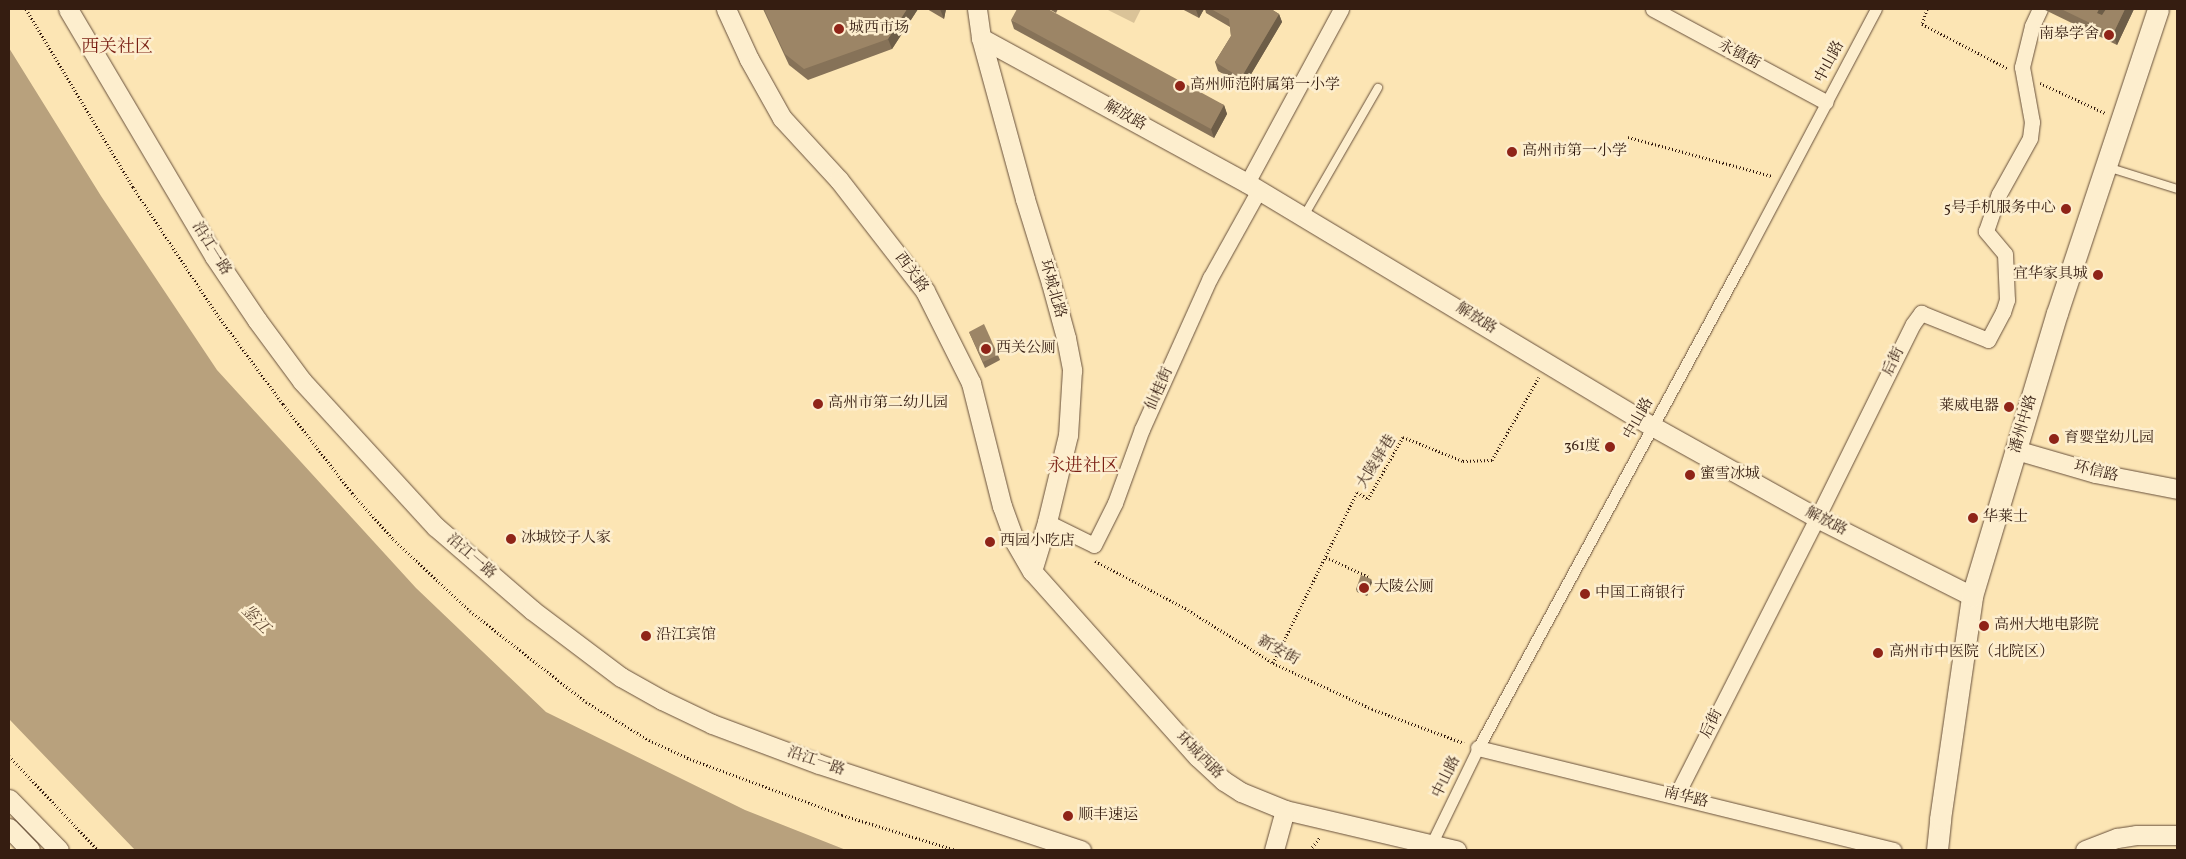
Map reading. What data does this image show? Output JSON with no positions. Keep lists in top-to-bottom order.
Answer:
{
  "streets": {
    "main road": ["潘州中路"],
    "street": [
      "永镇街",
      "中山路",
      "解放路",
      "沿江一路",
      "西关路",
      "环城北路",
      "后街",
      "仙桂街",
      "环信路",
      "环城西路",
      "南华路"
    ],
    "path": ["大陵驿巷", "新安街"]
  },
  "crossings": [
    ["永镇街", "中山路"],
    ["中山路", "解放路"],
    ["中山路", "新安街"],
    ["中山路", "环城西路"],
    ["中山路", "南华路"],
    ["解放路", "环城北路"],
    ["解放路", "后街"],
    ["解放路", "仙桂街"],
    ["解放路", "潘州中路"],
    ["解放路", "大陵驿巷"],
    ["西关路", "环城北路"],
    ["西关路", "环城西路"],
    ["环城北路", "环城西路"],
    ["后街", "南华路"],
    ["仙桂街", "新安街"],
    ["潘州中路", "环信路"],
    ["大陵驿巷", "新安街"],
    ["新安街", "南华路"]
  ],
  "districts": ["西关社区", "永进社区"],
  "water": ["鉴江"],
  "places": [
    "城西市场",
    "南皋学舍",
    "高州师范附属第一小学",
    "高州市第一小学",
    "5号手机服务中心",
    "宜华家具城",
    "西关公厕",
    "高州市第二幼儿园",
    "莱威电器",
    "育婴堂幼儿园",
    "361度",
    "蜜雪冰城",
    "华莱士",
    "冰城饺子人家",
    "西园小吃店",
    "大陵公厕",
    "中国工商银行",
    "高州大地电影院",
    "沿江宾馆",
    "高州市中医院（北院区）",
    "顺丰速运"
  ]
}
